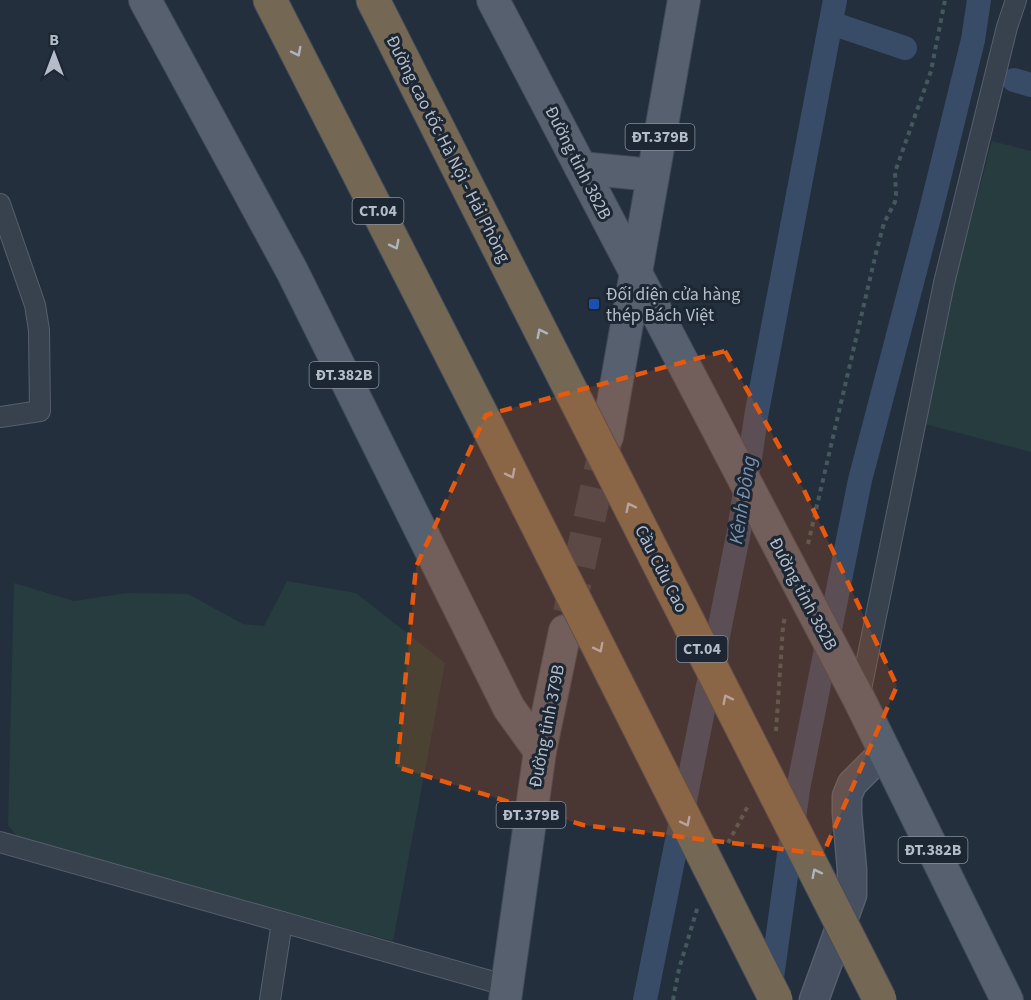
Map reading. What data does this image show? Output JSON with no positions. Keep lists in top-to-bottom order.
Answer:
{
  "streets": {
    "highway": ["Đường cao tốc Hà Nội - Hải Phòng", "CT.04", "Cầu Cửu Cao"],
    "main road": [
      "ĐT.379B",
      "Đường tỉnh 382B",
      "ĐT.382B",
      "Đường tỉnh 379B"
    ]
  },
  "crossings": [
    ["ĐT.379B", "Đường tỉnh 382B"],
    ["Đường cao tốc Hà Nội - Hải Phòng", "Cầu Cửu Cao"],
    ["ĐT.382B", "Đường tỉnh 379B"]
  ],
  "water": ["Kênh Đông"],
  "places": {
    "transit": ["Đối diện cửa hàng thép Bách Việt"]
  },
  "north": "top"
}
